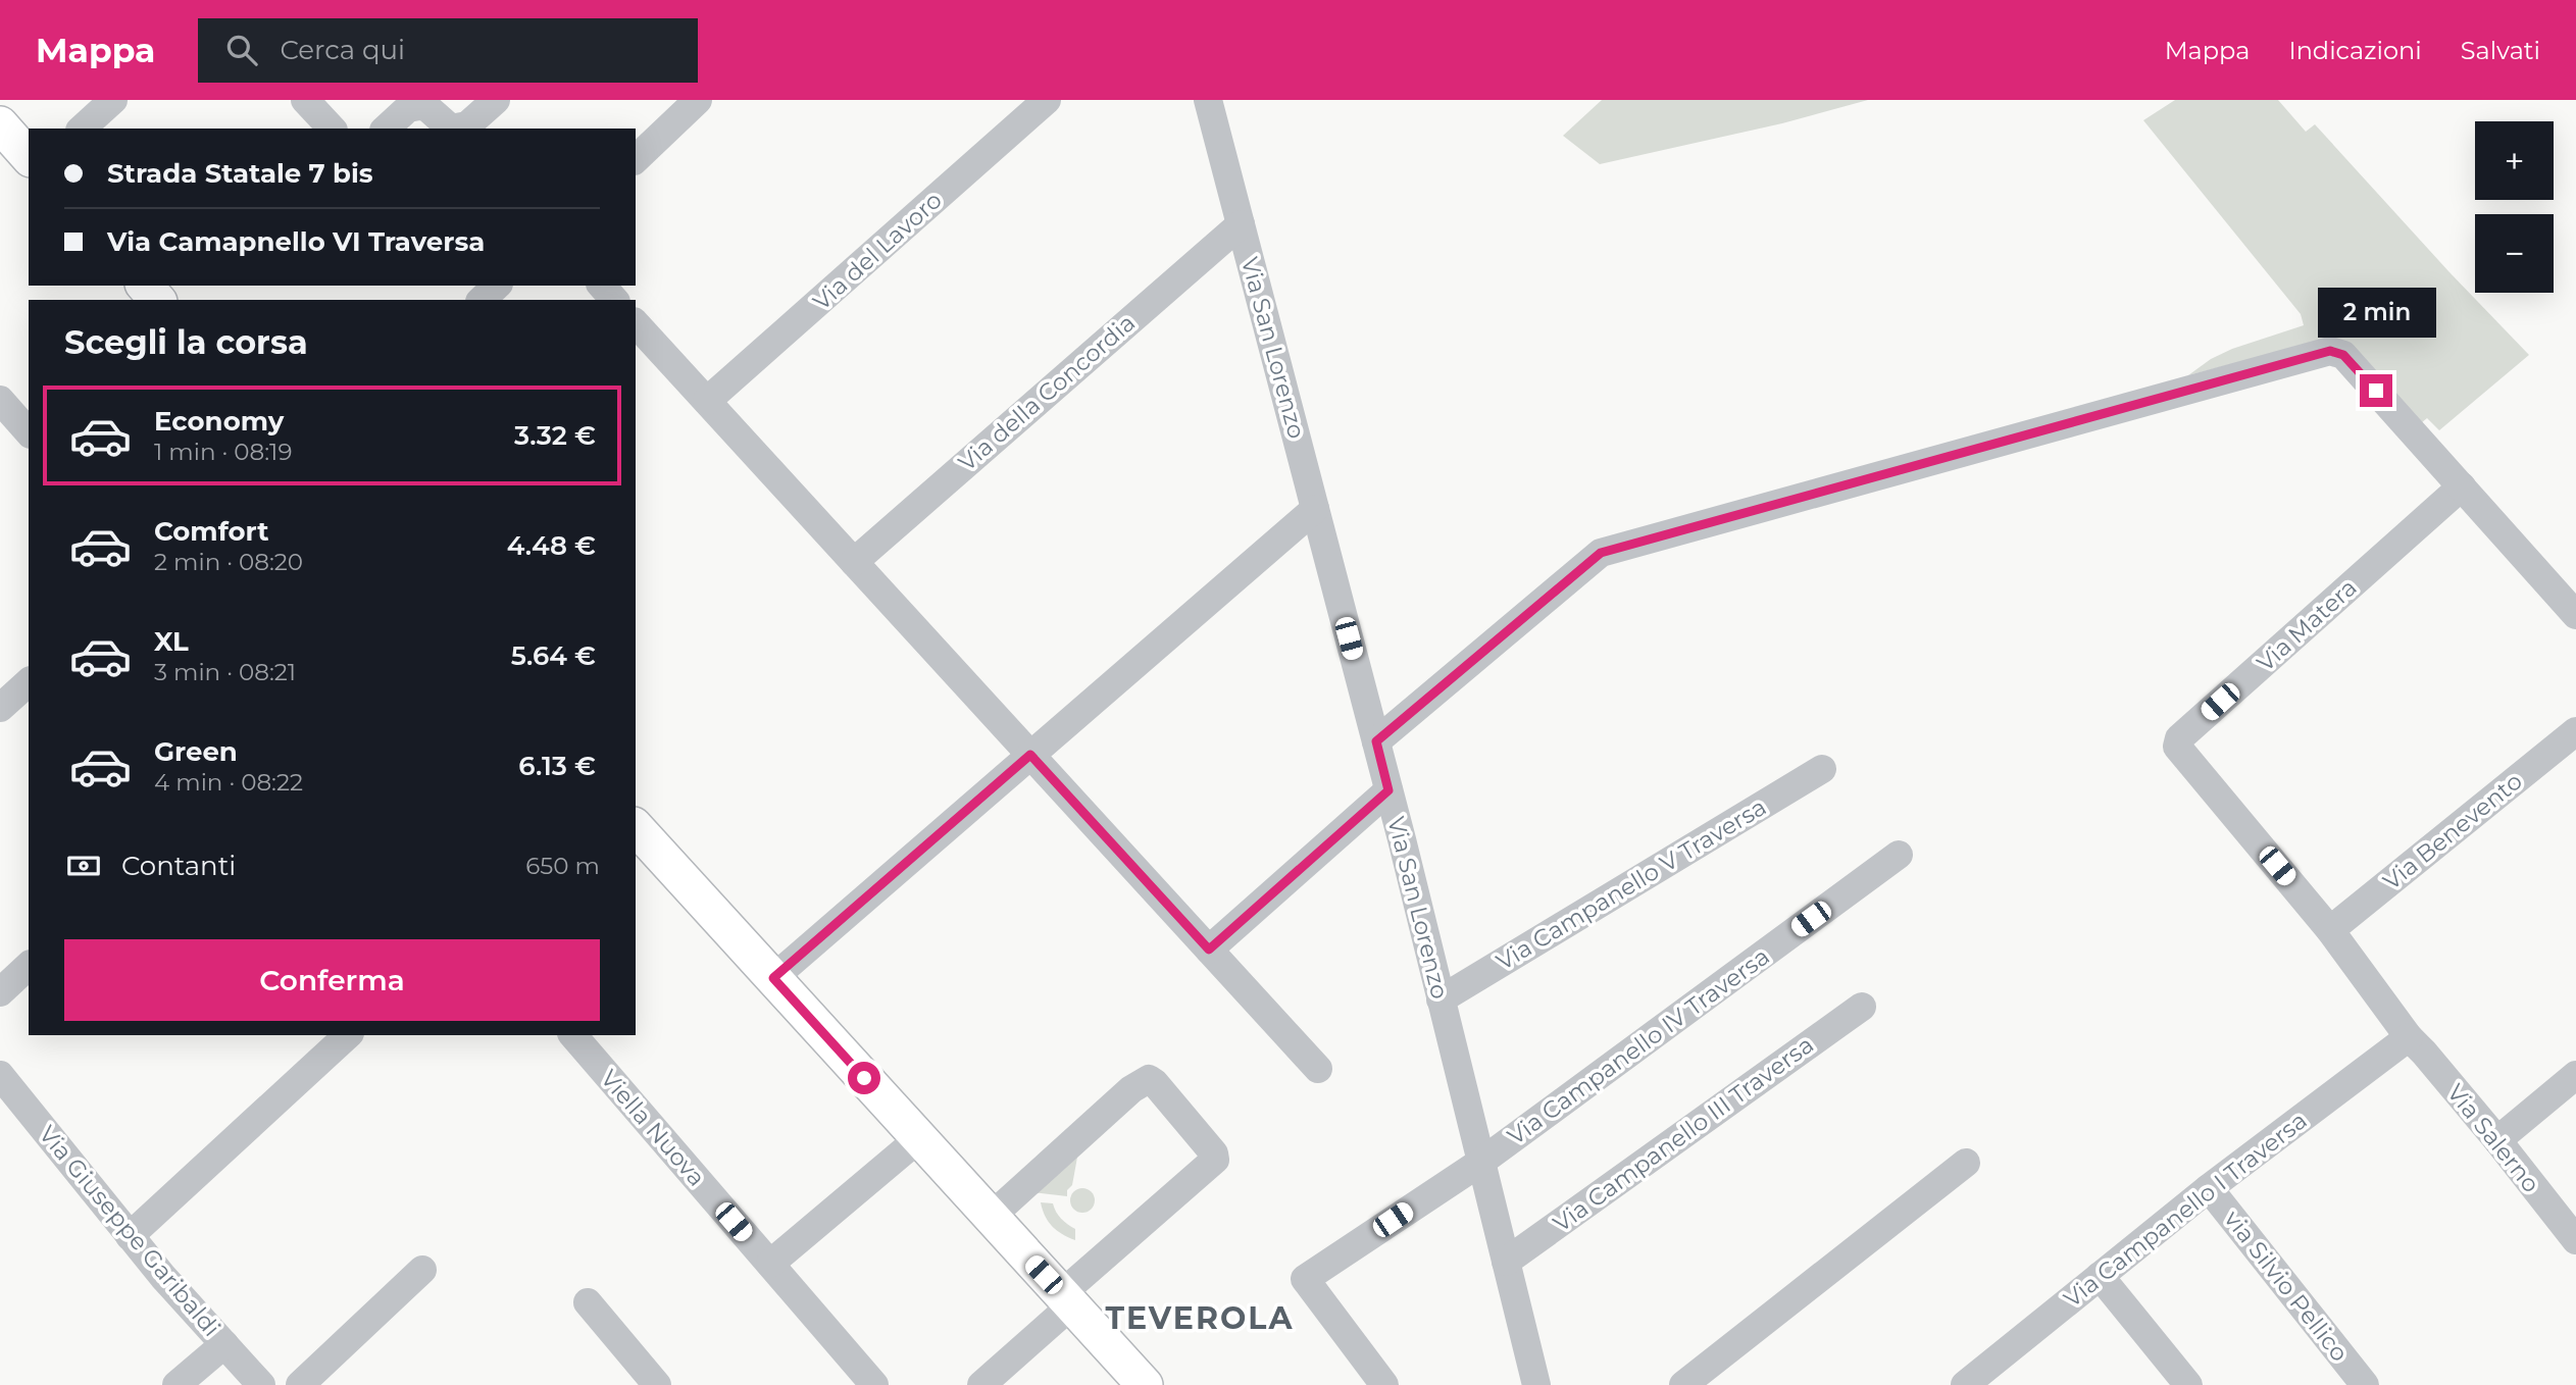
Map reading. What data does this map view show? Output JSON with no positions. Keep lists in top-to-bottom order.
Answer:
{
  "streets": {
    "street": [
      "Via del Lavoro",
      "Via San Lorenzo",
      "Via della Concordia",
      "Via Matera",
      "Via Benevento",
      "Via Campanello V Traversa",
      "Via Campanello IV Traversa",
      "Viella Nuova",
      "Via Campanello III Traversa",
      "Via Salerno",
      "Via Campanello I Traversa",
      "Via Giuseppe Garibaldi",
      "via Silvio Pellico"
    ]
  },
  "crossings": [
    ["Via San Lorenzo", "Via della Concordia"],
    ["Via San Lorenzo", "Via Campanello V Traversa"],
    ["Via San Lorenzo", "Via Campanello IV Traversa"],
    ["Via San Lorenzo", "Via Campanello III Traversa"],
    ["Via Matera", "Via Benevento"],
    ["Via Matera", "Via Salerno"],
    ["Via Matera", "Via Campanello I Traversa"],
    ["Via Salerno", "Via Campanello I Traversa"],
    ["Via Campanello I Traversa", "via Silvio Pellico"]
  ],
  "districts": ["TEVEROLA"],
  "page": {
    "header": "Mappa",
    "search": "Cerca qui",
    "nav": ["Mappa", "Indicazioni", "Salvati"],
    "map_buttons": ["+", "−"],
    "banner": ["Strada Statale 7 bis", "Via Camapnello VI Traversa"],
    "bubble": "2 min",
    "heading": "Scegli la corsa",
    "list": [
      {
        "name": "Economy",
        "note": "1 min · 08:19",
        "value": "3.32 €"
      },
      {
        "name": "Comfort",
        "note": "2 min · 08:20",
        "value": "4.48 €"
      },
      {
        "name": "XL",
        "note": "3 min · 08:21",
        "value": "5.64 €"
      },
      {
        "name": "Green",
        "note": "4 min · 08:22",
        "value": "6.13 €"
      }
    ],
    "pay": ["Contanti", "650 m"],
    "buttons": "Conferma"
  }
}
